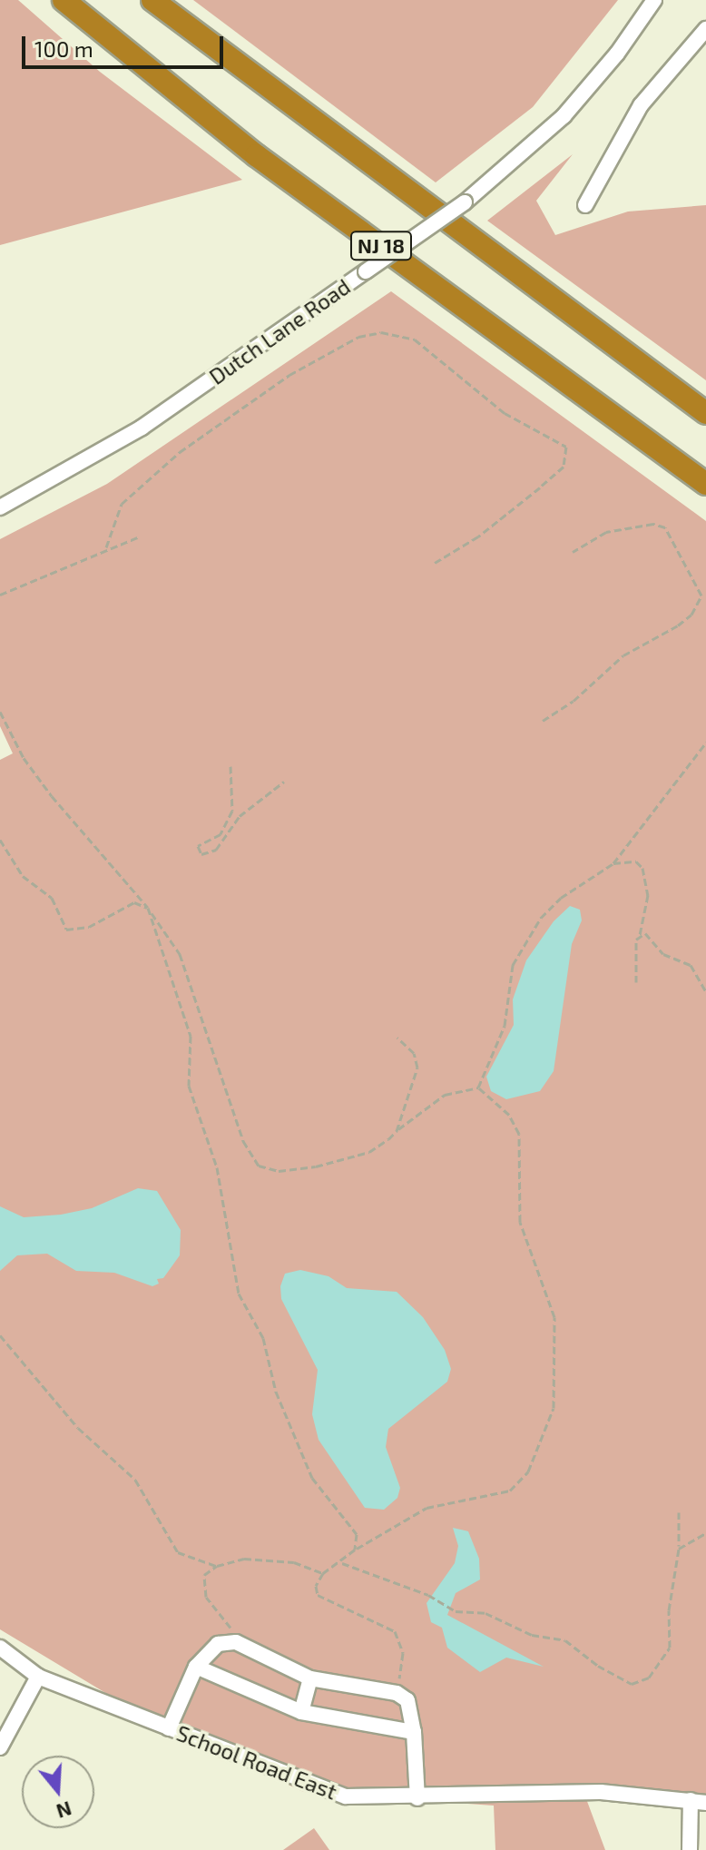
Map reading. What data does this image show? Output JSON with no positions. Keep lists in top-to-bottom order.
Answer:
{
  "streets": {
    "highway": ["NJ 18"],
    "street": ["Dutch Lane Road", "School Road East"]
  },
  "scale_bar": "100 m",
  "north": "bottom"
}
